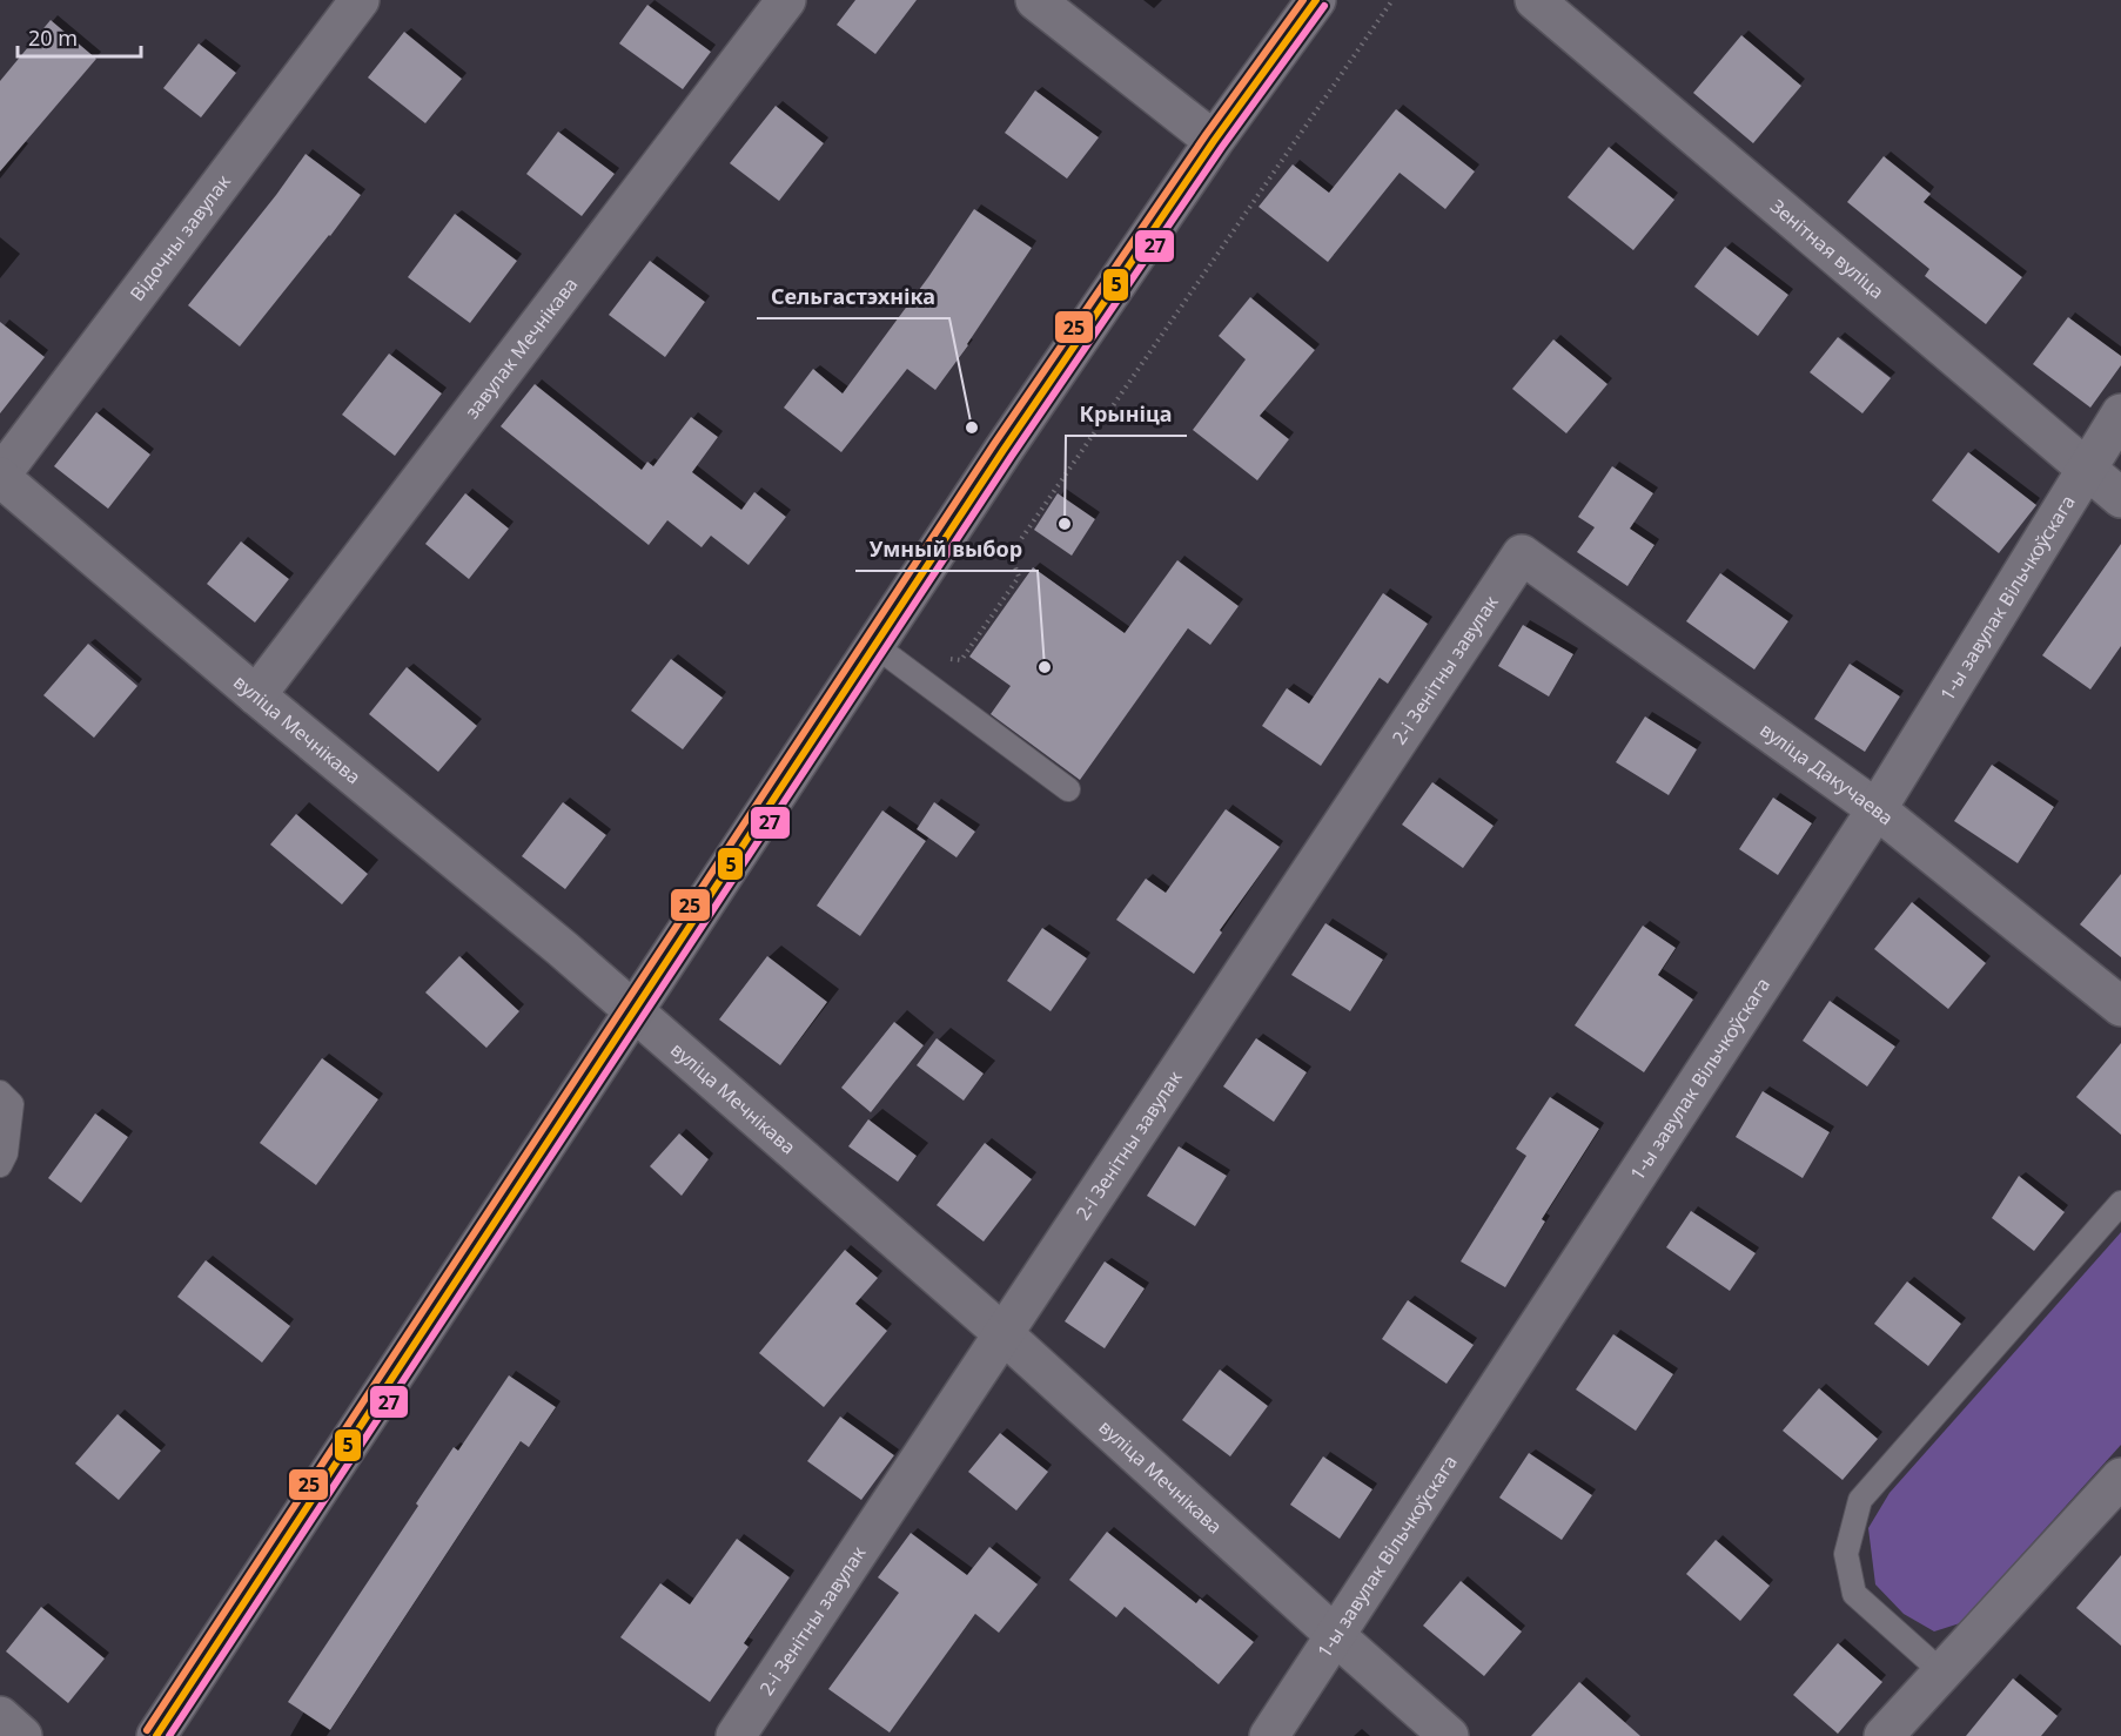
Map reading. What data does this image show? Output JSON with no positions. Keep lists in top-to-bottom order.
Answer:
{
  "streets": {
    "street": [
      "Відочны завулак",
      "Зенітная вуліца",
      "завулак Мечнікава",
      "1-ы завулак Вільчкоўскага",
      "2-і Зенітны завулак",
      "вуліца Мечнікава",
      "вуліца Дакучаева"
    ]
  },
  "crossings": [
    ["Відочны завулак", "вуліца Мечнікава"],
    ["Зенітная вуліца", "1-ы завулак Вільчкоўскага"],
    ["завулак Мечнікава", "вуліца Мечнікава"],
    ["1-ы завулак Вільчкоўскага", "вуліца Мечнікава"],
    ["1-ы завулак Вільчкоўскага", "вуліца Дакучаева"],
    ["2-і Зенітны завулак", "вуліца Мечнікава"],
    ["2-і Зенітны завулак", "вуліца Дакучаева"]
  ],
  "places": ["Сельгастэхніка", "Крыніца", "Умный выбор"],
  "lines": ["transit line 5", "transit line 25", "transit line 27"],
  "scale_bar": "20 m"
}
